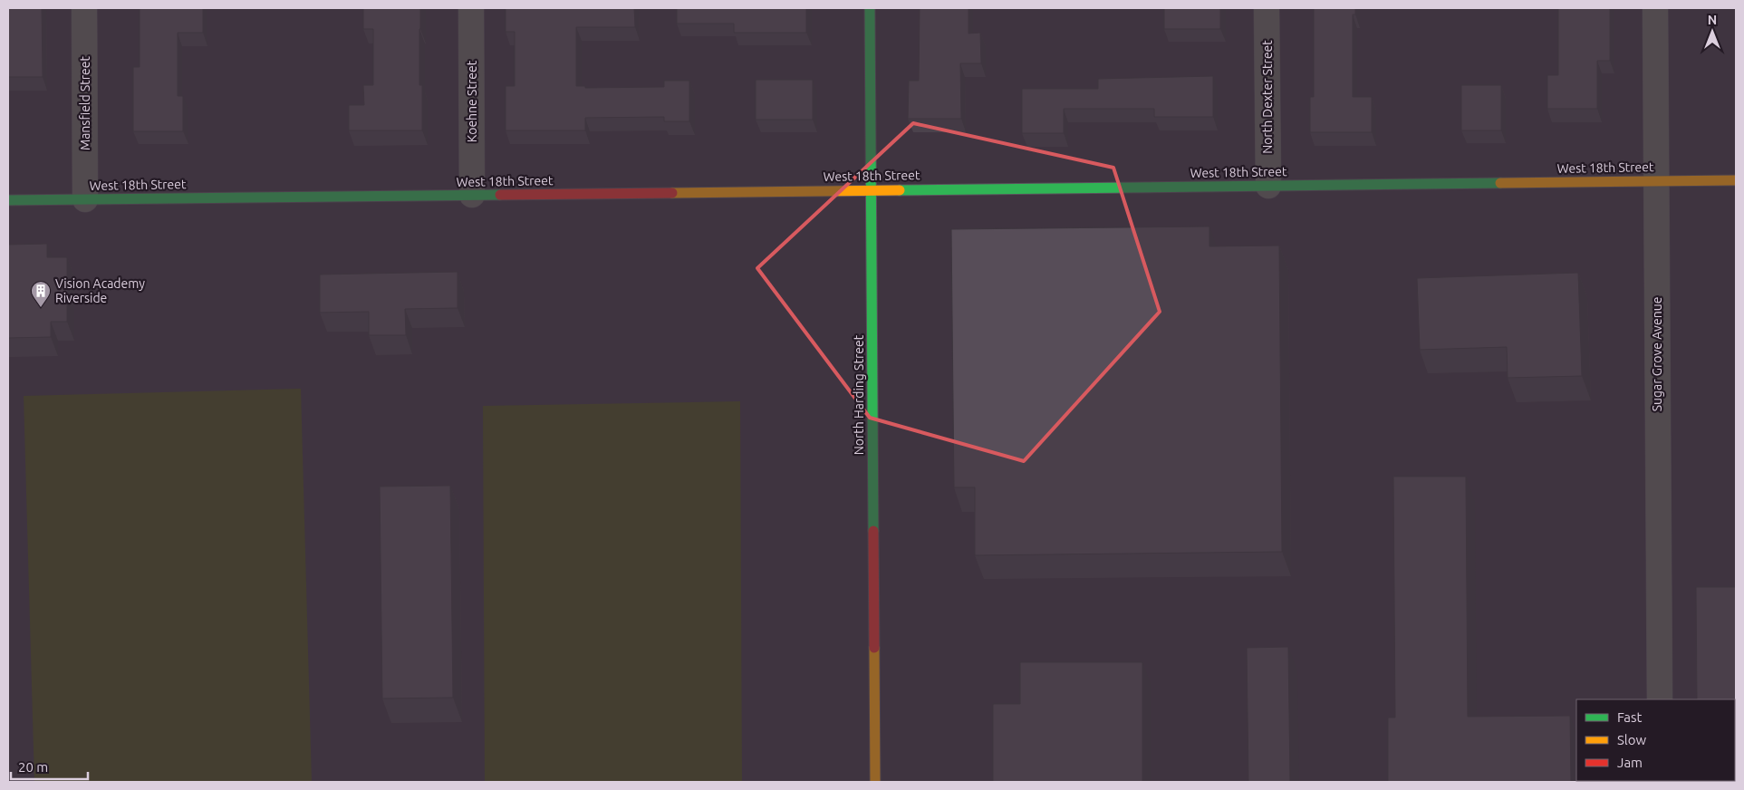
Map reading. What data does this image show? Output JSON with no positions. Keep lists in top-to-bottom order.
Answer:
{
  "streets": {
    "street": [
      "North Dexter Street",
      "Koehne Street",
      "Mansfield Street",
      "West 18th Street",
      "Sugar Grove Avenue",
      "North Harding Street"
    ]
  },
  "crossings": [
    ["North Dexter Street", "West 18th Street"],
    ["Koehne Street", "West 18th Street"],
    ["Mansfield Street", "West 18th Street"],
    ["West 18th Street", "Sugar Grove Avenue"],
    ["West 18th Street", "North Harding Street"]
  ],
  "places": {
    "building": ["Vision Academy Riverside"]
  },
  "legend": ["Fast", "Slow", "Jam"],
  "scale_bar": "20 m",
  "north": "top"
}
